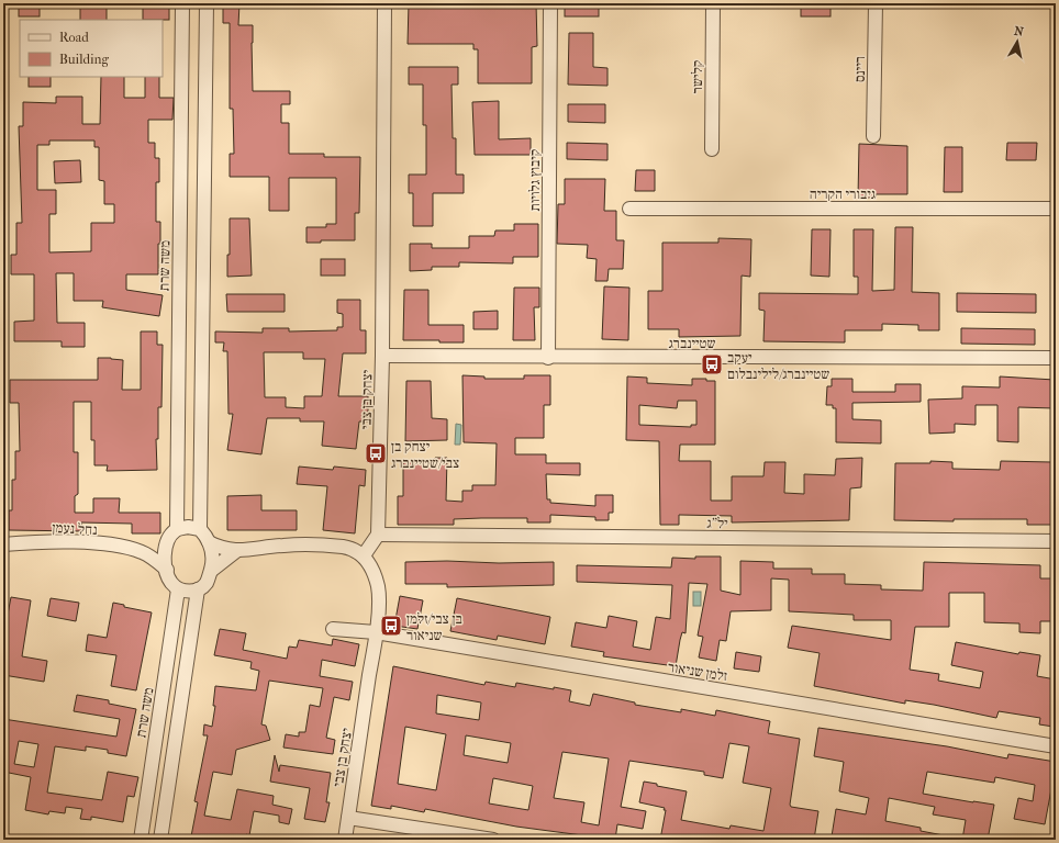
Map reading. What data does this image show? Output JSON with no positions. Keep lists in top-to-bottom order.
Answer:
{
  "streets": {
    "street": [
      "ריינס",
      "קלישר",
      "קיבוץ גלויות",
      "גיבורי הקריה",
      "משה שרת",
      "שטיינברג",
      "יצחק בן צבי",
      "יל\"ג",
      "נחל נעמן",
      "זלמן שניאור"
    ]
  },
  "crossings": [
    ["קיבוץ גלויות", "שטיינברג"],
    ["משה שרת", "נחל נעמן"],
    ["שטיינברג", "יצחק בן צבי"],
    ["יצחק בן צבי", "יל\"ג"],
    ["יצחק בן צבי", "זלמן שניאור"]
  ],
  "places": {
    "bus stop": ["יעקב שטיינברג/לילינבלום", "יצחק בן צבי/שטיינברג", "בן צבי/זלמן שניאור"]
  },
  "legend": ["Road", "Building"],
  "north": "top"
}
